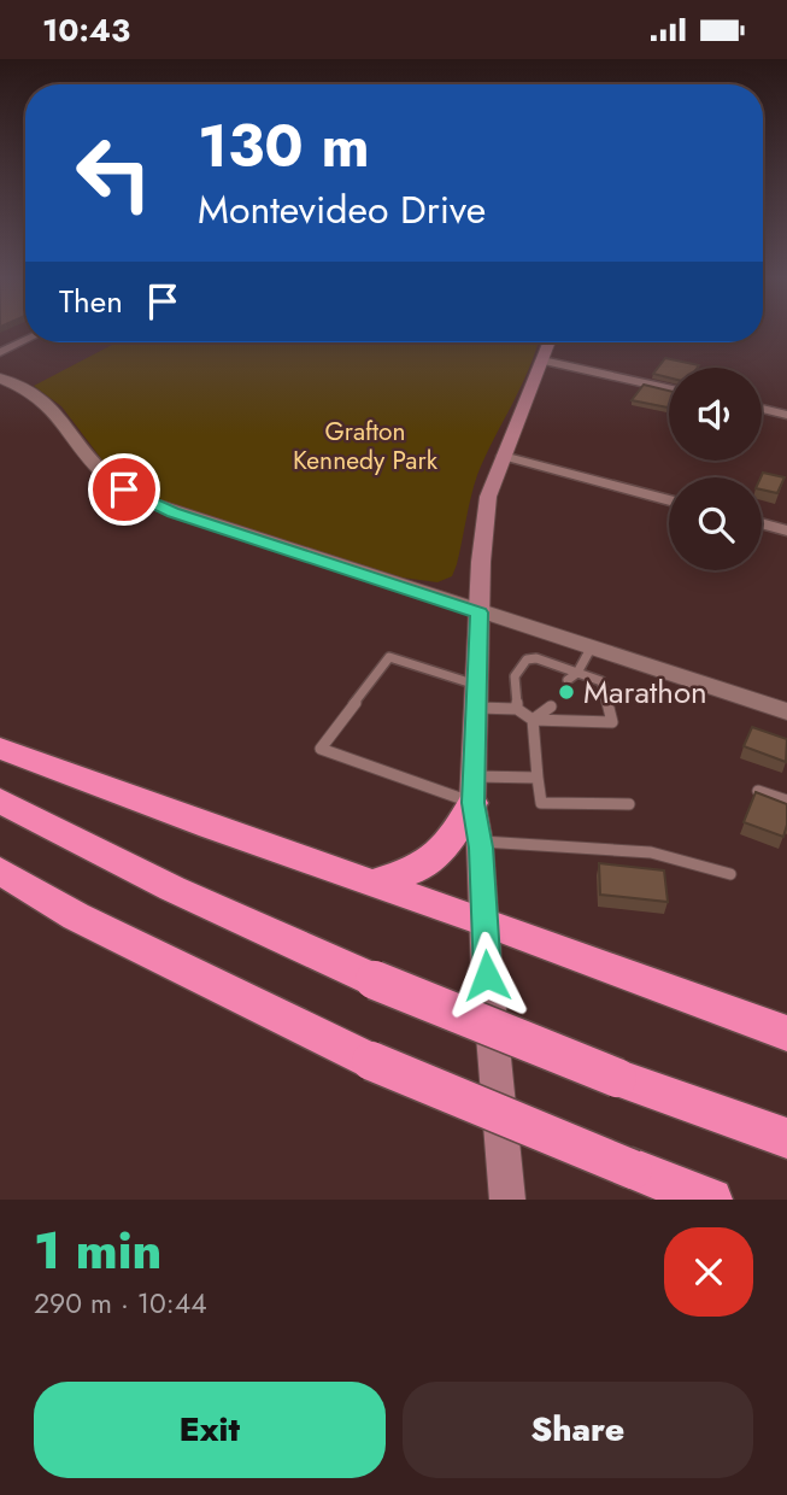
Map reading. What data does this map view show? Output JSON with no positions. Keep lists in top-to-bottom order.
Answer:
{
  "parks": ["Grafton Kennedy Park"],
  "places": ["Marathon"],
  "page": {
    "status": "10:43",
    "turn": ["130 m", "Montevideo Drive"],
    "then": "Then",
    "heading": ["1 min", "290 m · 10:44"],
    "buttons": ["Exit", "Share"]
  }
}
